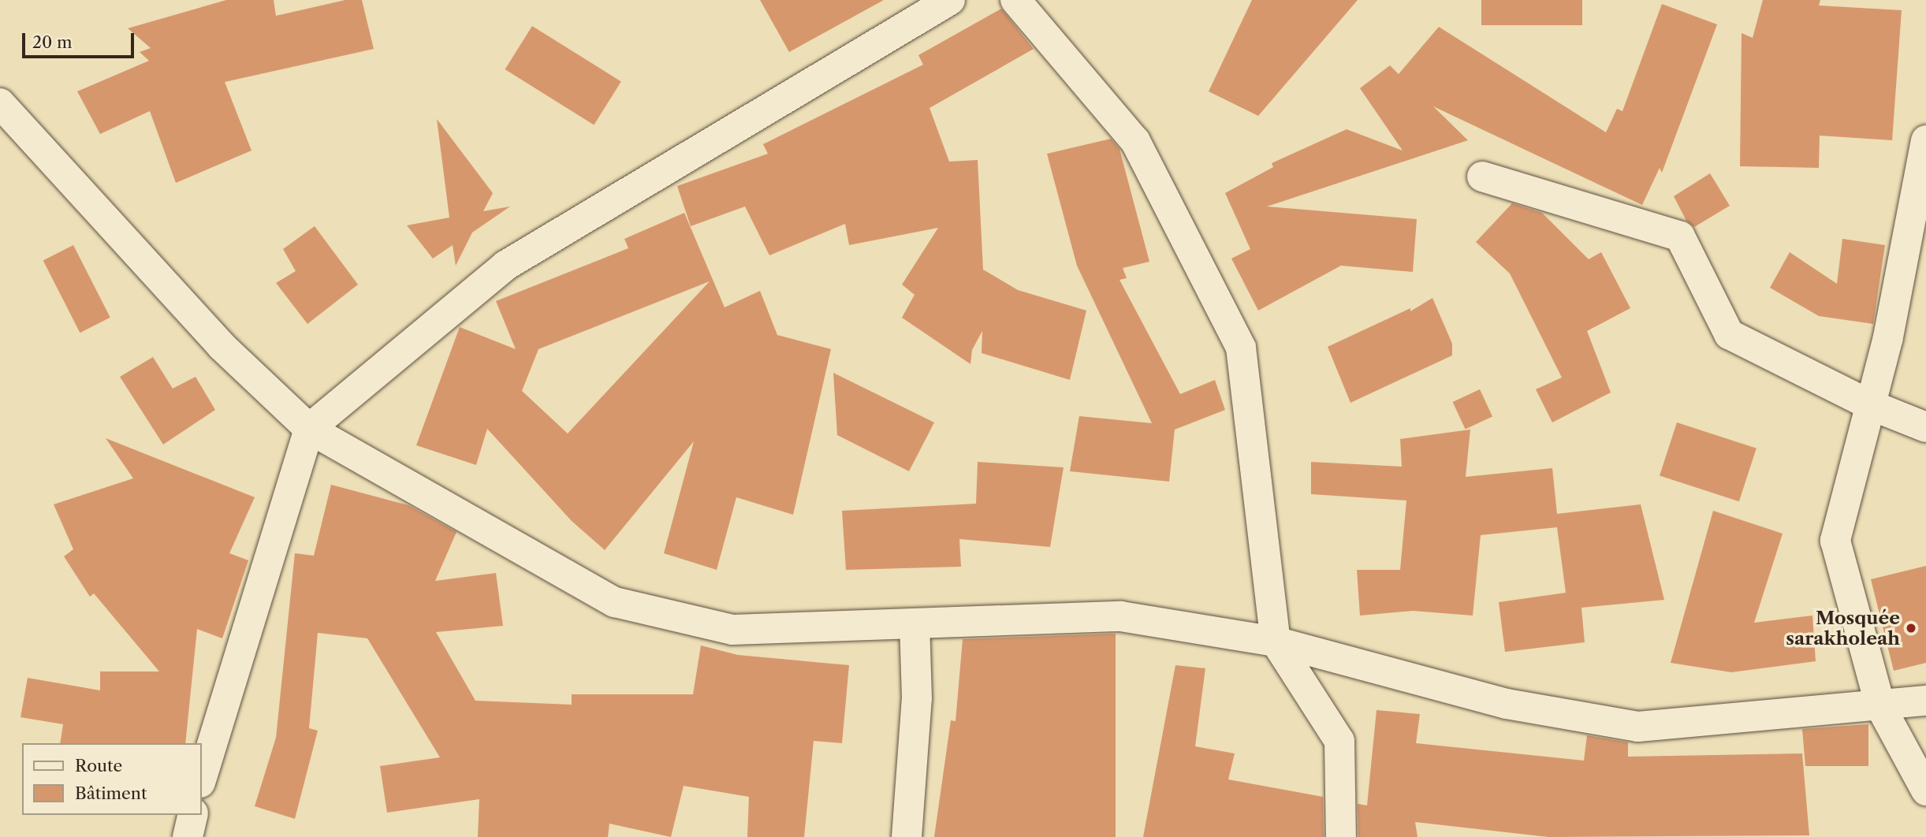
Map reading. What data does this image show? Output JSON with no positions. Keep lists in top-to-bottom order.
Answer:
{
  "places": ["Mosquée sarakholeah"],
  "legend": ["Route", "Bâtiment"],
  "scale_bar": "20 m"
}
